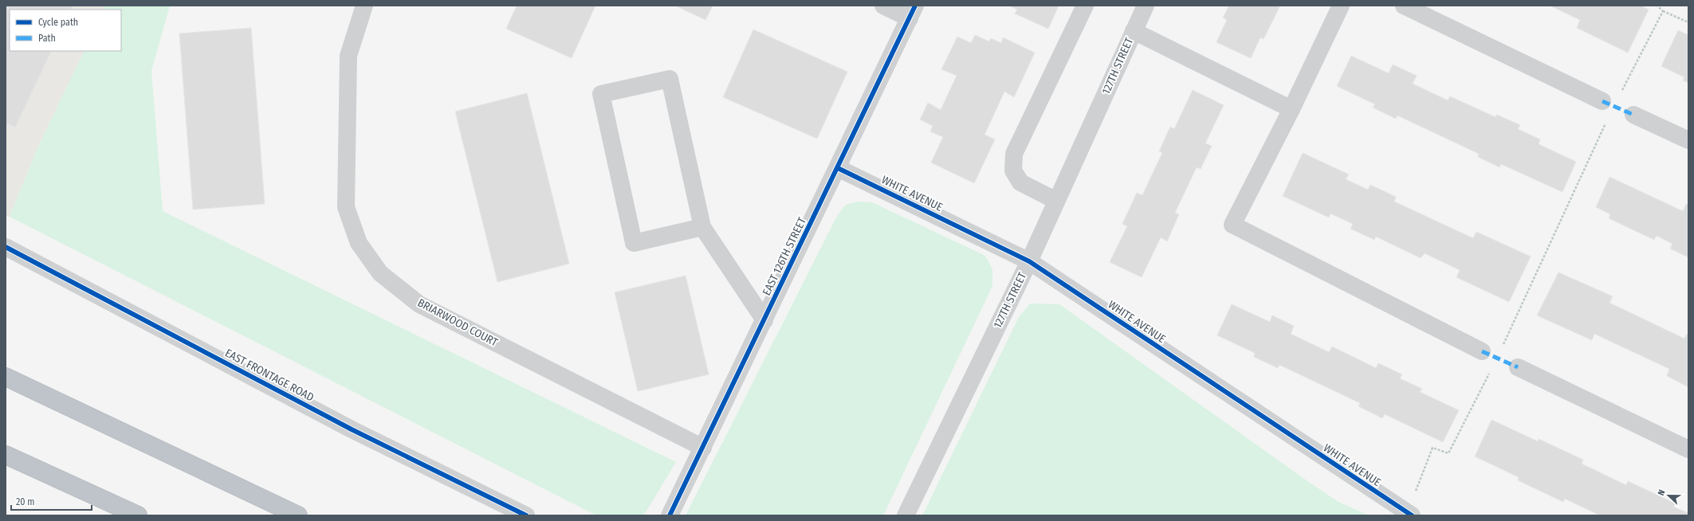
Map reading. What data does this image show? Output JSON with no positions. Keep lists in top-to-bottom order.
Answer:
{
  "streets": {
    "street": [
      "127TH STREET",
      "WHITE AVENUE",
      "EAST 126TH STREET",
      "BRIARWOOD COURT",
      "EAST FRONTAGE ROAD"
    ]
  },
  "crossings": [
    ["127TH STREET", "WHITE AVENUE"],
    ["WHITE AVENUE", "EAST 126TH STREET"],
    ["EAST 126TH STREET", "BRIARWOOD COURT"]
  ],
  "legend": ["Cycle path", "Path"],
  "scale_bar": "20 m",
  "north": "left"
}
